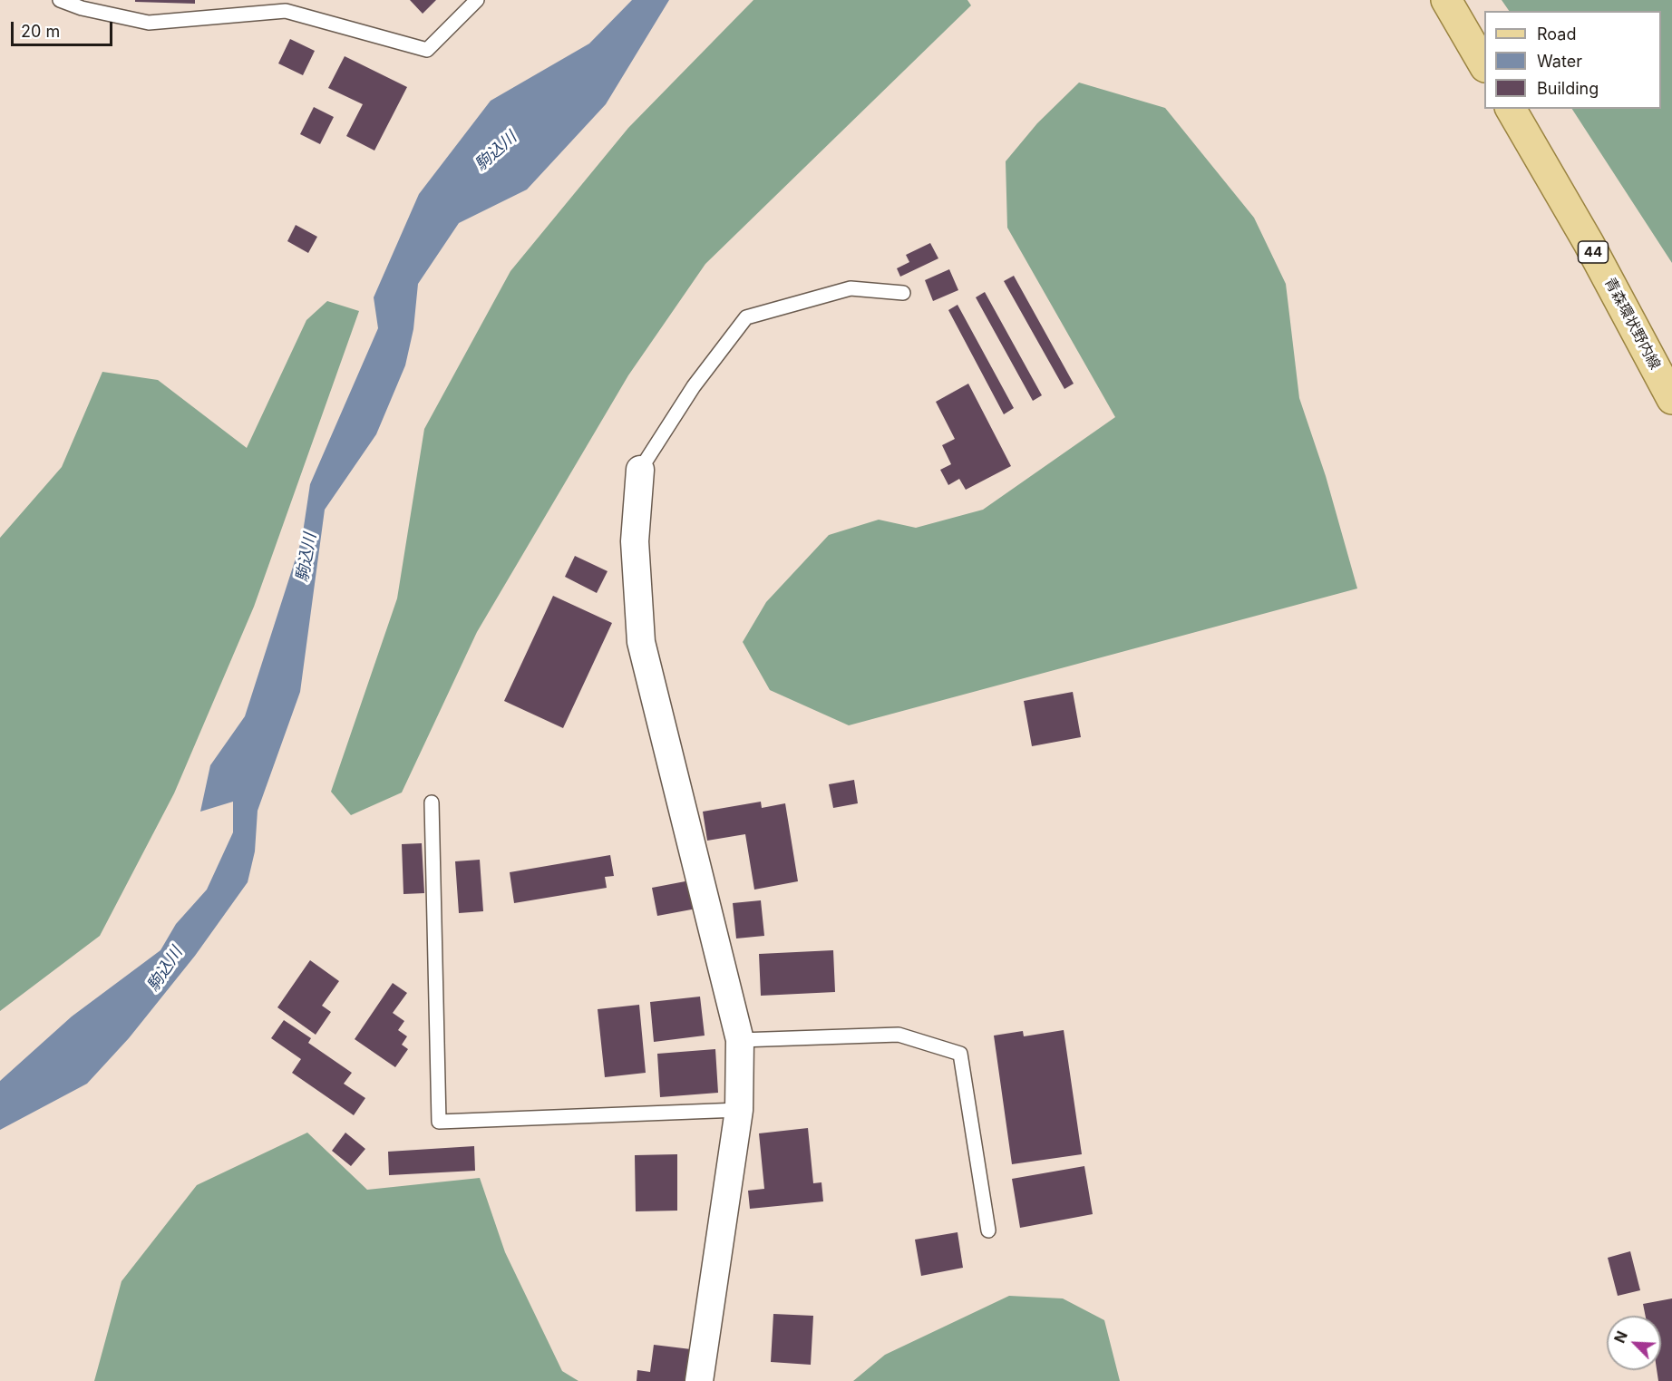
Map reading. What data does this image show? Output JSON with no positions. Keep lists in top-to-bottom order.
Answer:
{
  "streets": {
    "main road": ["44", "青森環状野内線"]
  },
  "water": ["駒込川"],
  "legend": ["Road", "Water", "Building"],
  "scale_bar": "20 m",
  "north": "top left"
}
